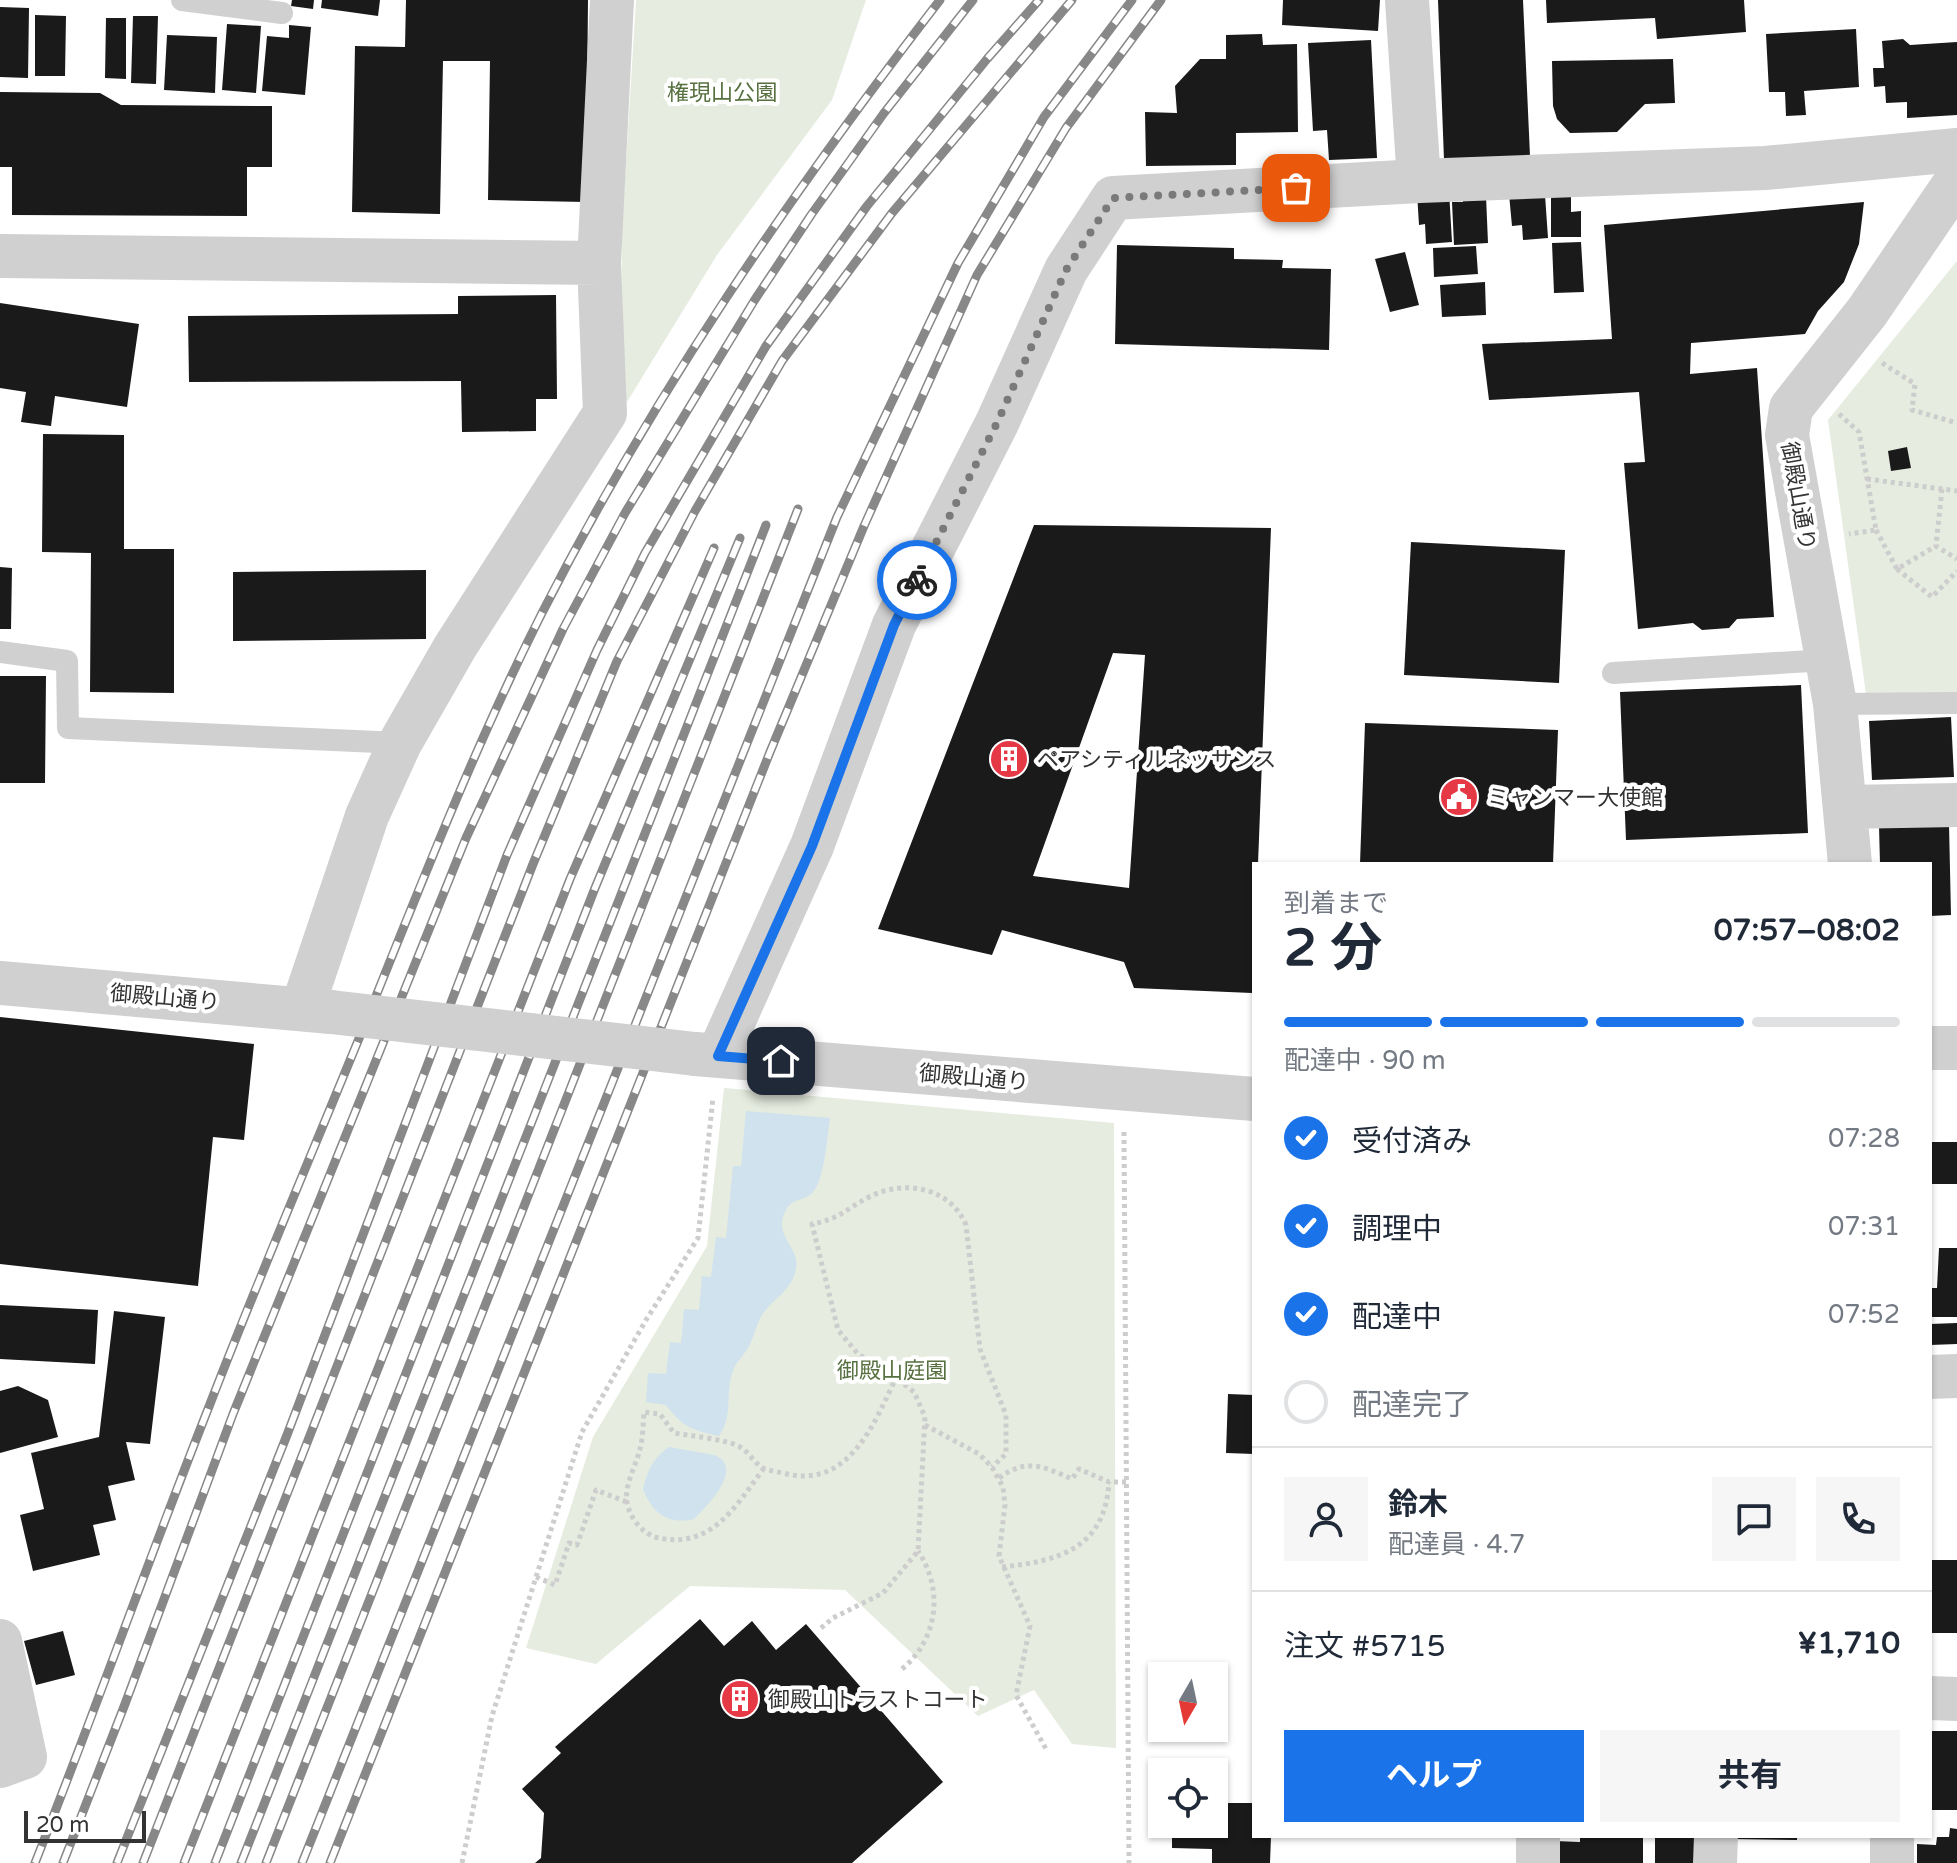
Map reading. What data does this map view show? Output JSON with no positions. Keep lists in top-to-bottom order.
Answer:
{
  "streets": {
    "street": ["御殿山通り"]
  },
  "parks": ["権現山公園", "御殿山庭園"],
  "places": {
    "building": ["ペアシティルネッサンス", "御殿山トラストコート"],
    "public building": ["ミャンマー大使館"]
  },
  "scale_bar": "20 m",
  "north": "bottom",
  "page": {
    "heading": ["2 分", "到着まで", "07:57–08:02"],
    "panel": [
      "鈴木",
      "配達員 · 4.7",
      "注文 #5715",
      "¥1,710"
    ],
    "bar": "配達中 · 90 m",
    "list": [
      ["受付済み", "07:28"],
      ["調理中", "07:31"],
      ["配達中", "07:52"],
      "配達完了"
    ],
    "buttons": ["ヘルプ", "共有"],
    "scale": "20 m"
  }
}
